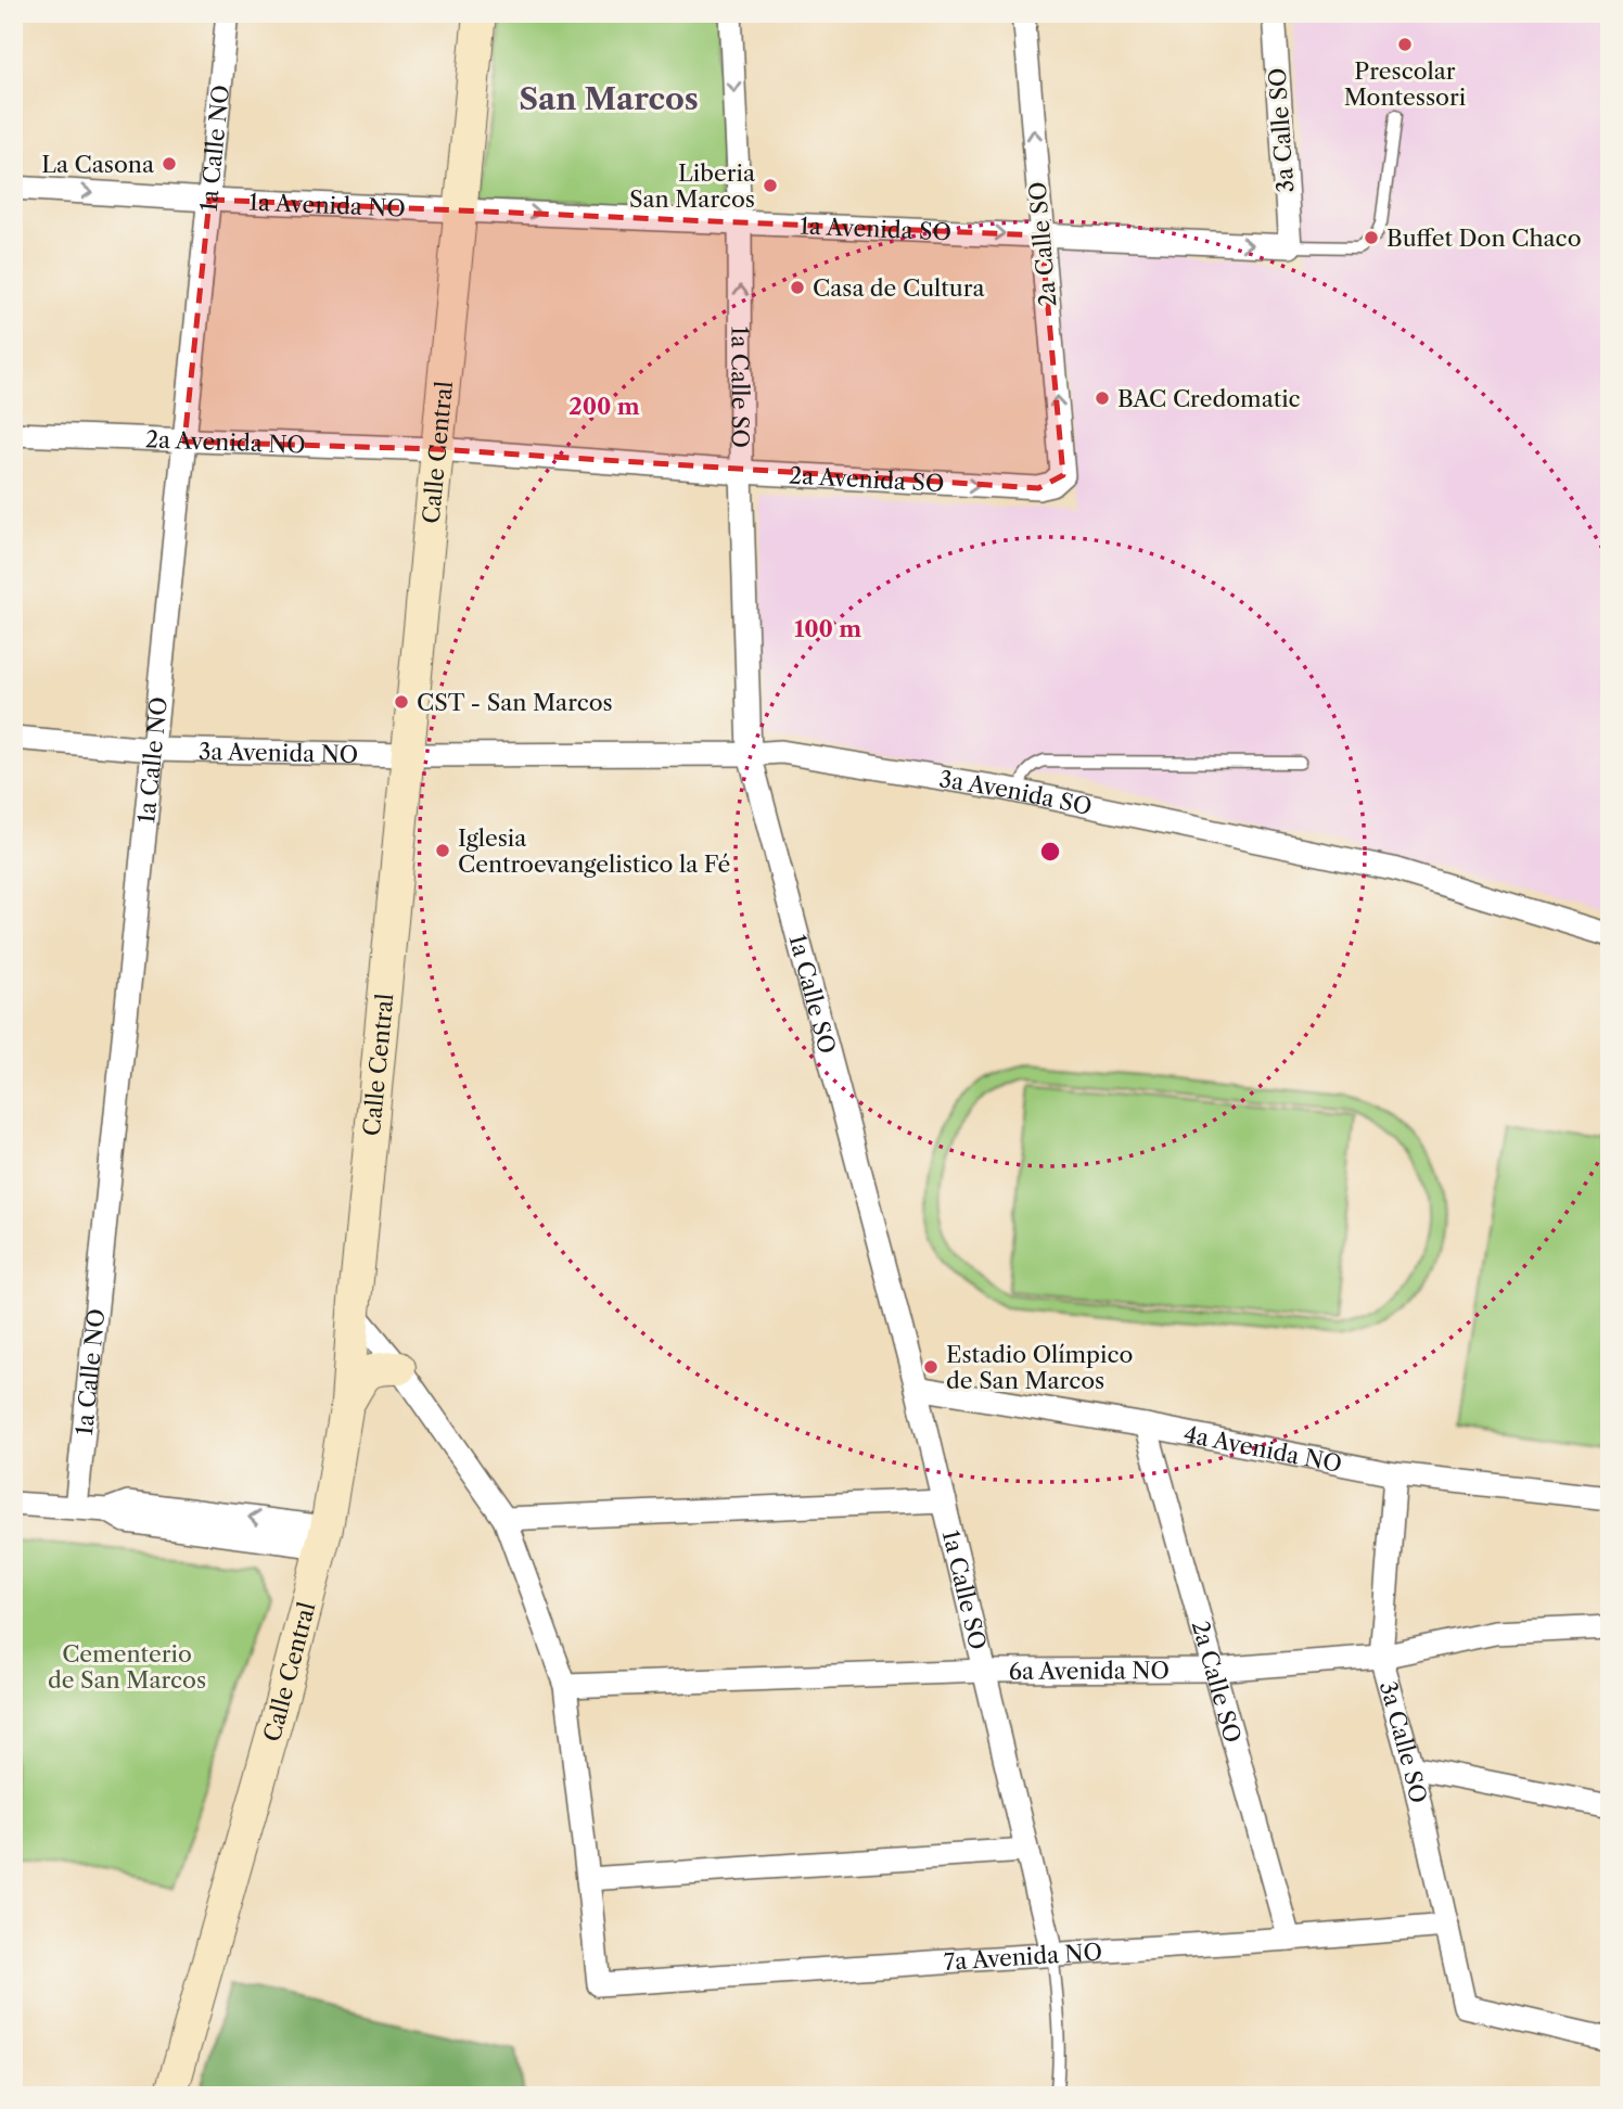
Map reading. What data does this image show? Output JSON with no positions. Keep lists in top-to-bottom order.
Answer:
{
  "streets": {
    "main road": ["Calle Central"],
    "street": [
      "3a Calle SO",
      "1a Calle NO",
      "1a Avenida NO",
      "1a Avenida SO",
      "2a Calle SO",
      "1a Calle SO",
      "2a Avenida NO",
      "2a Avenida SO",
      "3a Avenida NO",
      "3a Avenida SO",
      "4a Avenida NO",
      "6a Avenida NO",
      "7a Avenida NO"
    ]
  },
  "crossings": [
    ["3a Calle SO", "1a Avenida SO"],
    ["3a Calle SO", "4a Avenida NO"],
    ["3a Calle SO", "6a Avenida NO"],
    ["3a Calle SO", "7a Avenida NO"],
    ["1a Calle NO", "1a Avenida NO"],
    ["1a Calle NO", "2a Avenida NO"],
    ["1a Calle NO", "3a Avenida NO"],
    ["1a Avenida NO", "1a Avenida SO"],
    ["1a Avenida NO", "Calle Central"],
    ["1a Avenida SO", "2a Calle SO"],
    ["1a Avenida SO", "1a Calle SO"],
    ["1a Avenida SO", "Calle Central"],
    ["2a Calle SO", "2a Avenida SO"],
    ["2a Calle SO", "4a Avenida NO"],
    ["2a Calle SO", "6a Avenida NO"],
    ["2a Calle SO", "7a Avenida NO"],
    ["1a Calle SO", "2a Avenida SO"],
    ["1a Calle SO", "3a Avenida SO"],
    ["1a Calle SO", "4a Avenida NO"],
    ["1a Calle SO", "6a Avenida NO"],
    ["1a Calle SO", "7a Avenida NO"],
    ["2a Avenida NO", "Calle Central"],
    ["2a Avenida NO", "2a Avenida SO"],
    ["Calle Central", "2a Avenida SO"],
    ["Calle Central", "3a Avenida NO"],
    ["Calle Central", "3a Avenida SO"],
    ["3a Avenida NO", "3a Avenida SO"]
  ],
  "one_way": [
    "1a Avenida NO",
    "1a Avenida SO",
    "2a Calle SO",
    "2a Avenida SO"
  ],
  "districts": ["San Marcos"],
  "parks": ["Cementerio de San Marcos"],
  "places": [
    "Prescolar Montessori",
    "La Casona",
    "Liberia San Marcos",
    "Buffet Don Chaco",
    "Casa de Cultura",
    "BAC Credomatic",
    "CST - San Marcos",
    "Iglesia Centroevangelistico la Fé",
    "Estadio Olímpico de San Marcos"
  ],
  "rings": ["200 m", "100 m"]
}
